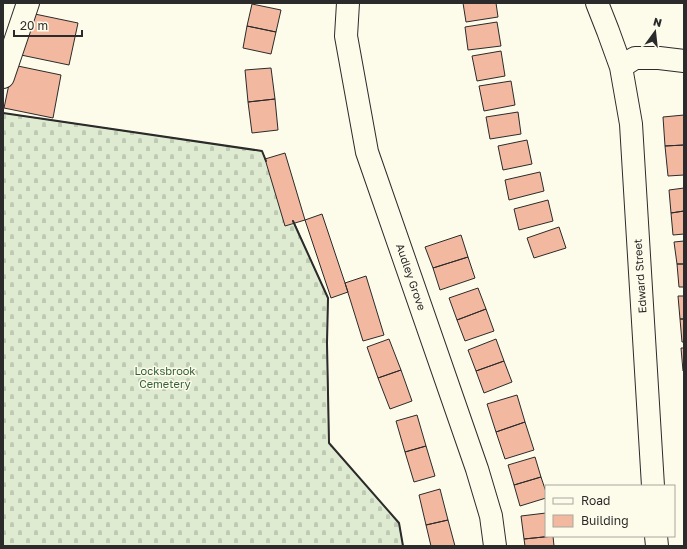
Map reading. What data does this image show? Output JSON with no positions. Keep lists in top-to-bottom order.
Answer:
{
  "streets": {
    "street": ["Edward Street", "Audley Grove"]
  },
  "parks": ["Locksbrook Cemetery"],
  "legend": ["Road", "Building"],
  "scale_bar": "20 m",
  "north": "top"
}
